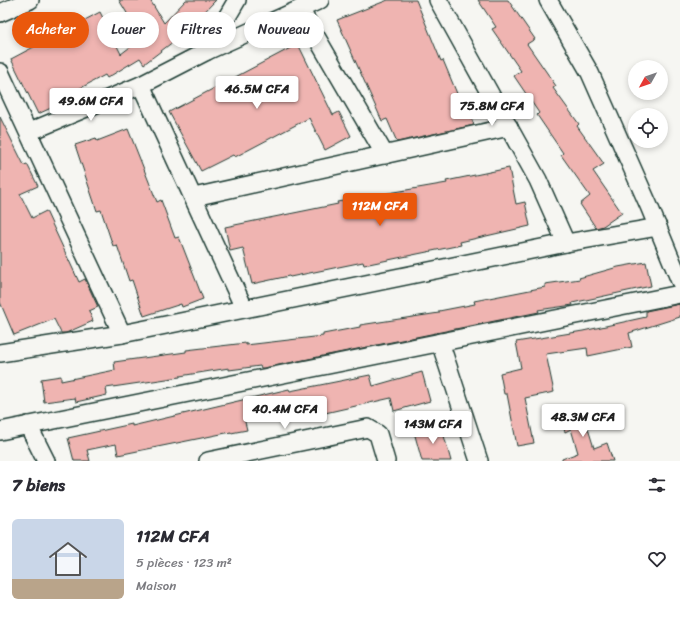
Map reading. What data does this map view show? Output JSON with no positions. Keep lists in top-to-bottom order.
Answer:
{
  "north": "bottom left",
  "page": {
    "chip": [
      "Acheter",
      "Louer",
      "Filtres",
      "Nouveau"
    ],
    "price": [
      "46.5M CFA",
      "49.6M CFA",
      "75.8M CFA",
      "112M CFA",
      "40.4M CFA",
      "48.3M CFA",
      "143M CFA"
    ],
    "heading": "7 biens",
    "list": [
      {
        "name": "112M CFA",
        "note": "5 pièces · 123 m² · Maison"
      }
    ]
  }
}
